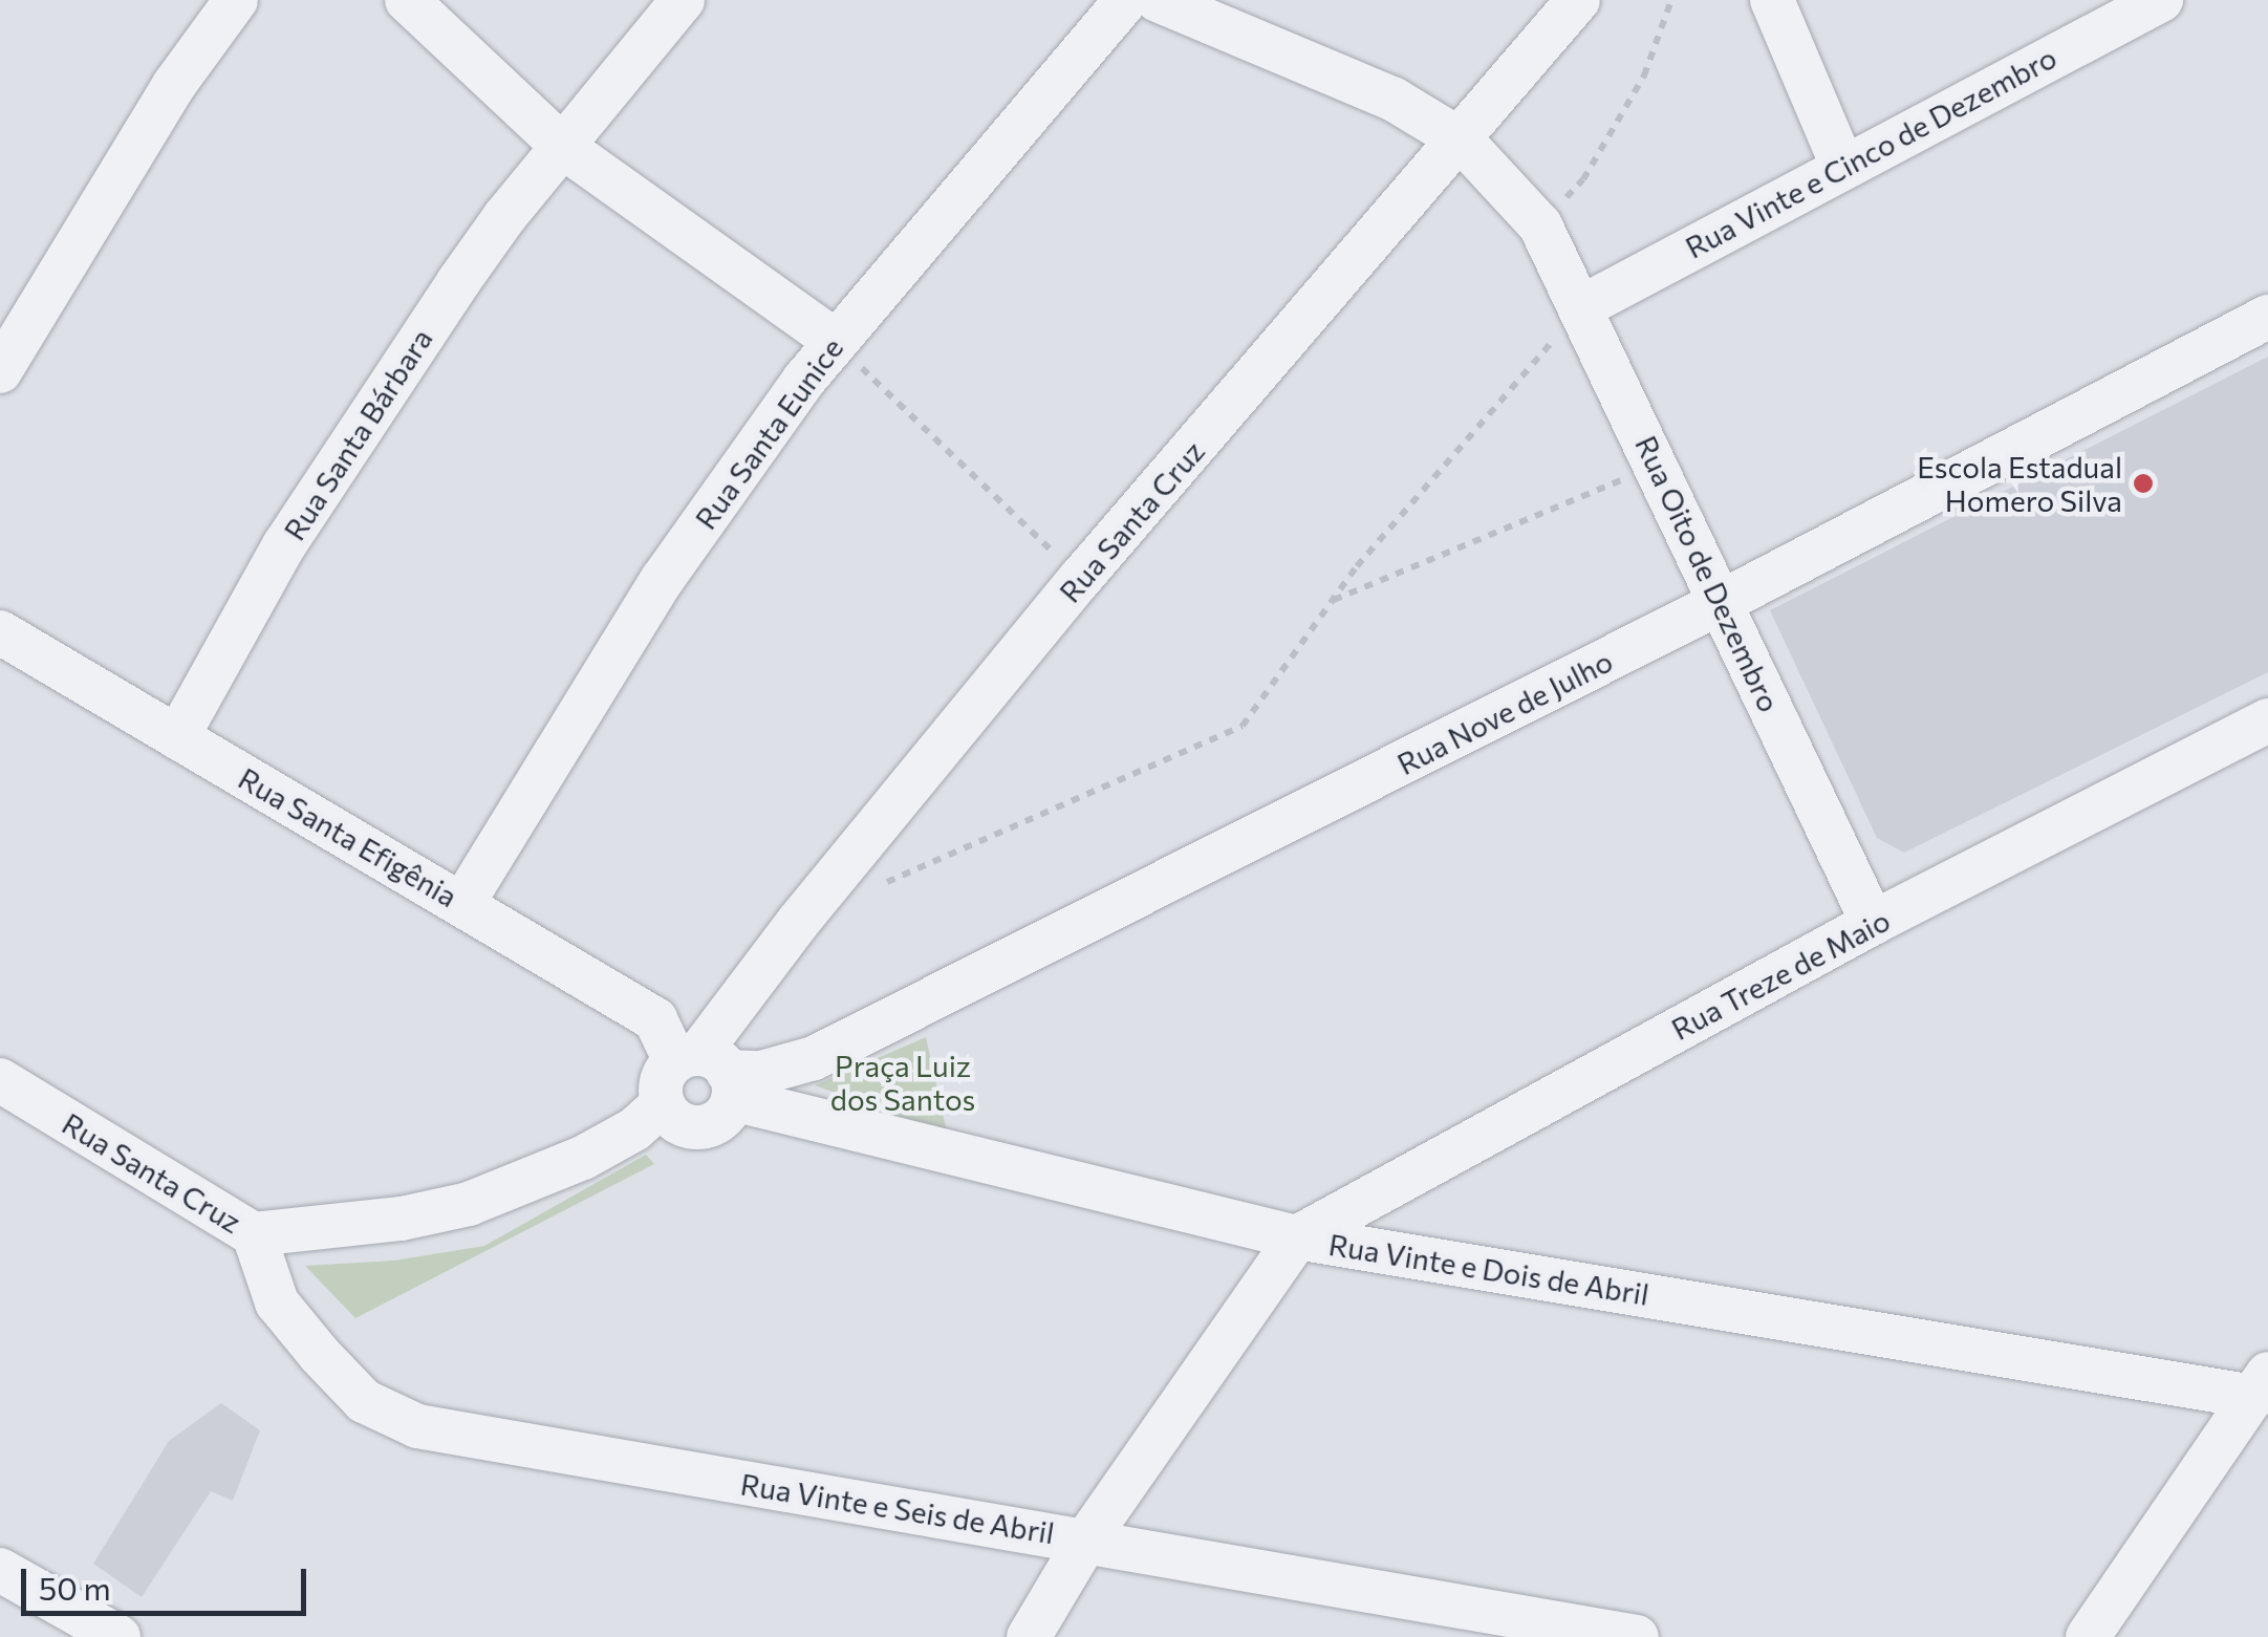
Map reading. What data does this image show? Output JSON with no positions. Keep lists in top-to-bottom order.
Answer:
{
  "streets": {
    "street": [
      "Rua Vinte e Cinco de Dezembro",
      "Rua Santa Eunice",
      "Rua Santa Bárbara",
      "Rua Santa Cruz",
      "Rua Oito de Dezembro",
      "Rua Nove de Julho",
      "Rua Santa Efigênia",
      "Rua Treze de Maio",
      "Rua Vinte e Dois de Abril",
      "Rua Vinte e Seis de Abril"
    ]
  },
  "crossings": [
    ["Rua Vinte e Cinco de Dezembro", "Rua Oito de Dezembro"],
    ["Rua Santa Eunice", "Rua Santa Efigênia"],
    ["Rua Santa Bárbara", "Rua Santa Efigênia"],
    ["Rua Santa Cruz", "Rua Oito de Dezembro"],
    ["Rua Santa Cruz", "Rua Nove de Julho"],
    ["Rua Santa Cruz", "Rua Santa Efigênia"],
    ["Rua Santa Cruz", "Rua Vinte e Dois de Abril"],
    ["Rua Santa Cruz", "Rua Vinte e Seis de Abril"],
    ["Rua Oito de Dezembro", "Rua Nove de Julho"],
    ["Rua Oito de Dezembro", "Rua Treze de Maio"],
    ["Rua Nove de Julho", "Rua Santa Efigênia"],
    ["Rua Nove de Julho", "Rua Vinte e Dois de Abril"],
    ["Rua Santa Efigênia", "Rua Vinte e Dois de Abril"],
    ["Rua Treze de Maio", "Rua Vinte e Dois de Abril"]
  ],
  "parks": ["Praça Luiz dos Santos"],
  "places": ["Escola Estadual Homero Silva"],
  "scale_bar": "50 m"
}
